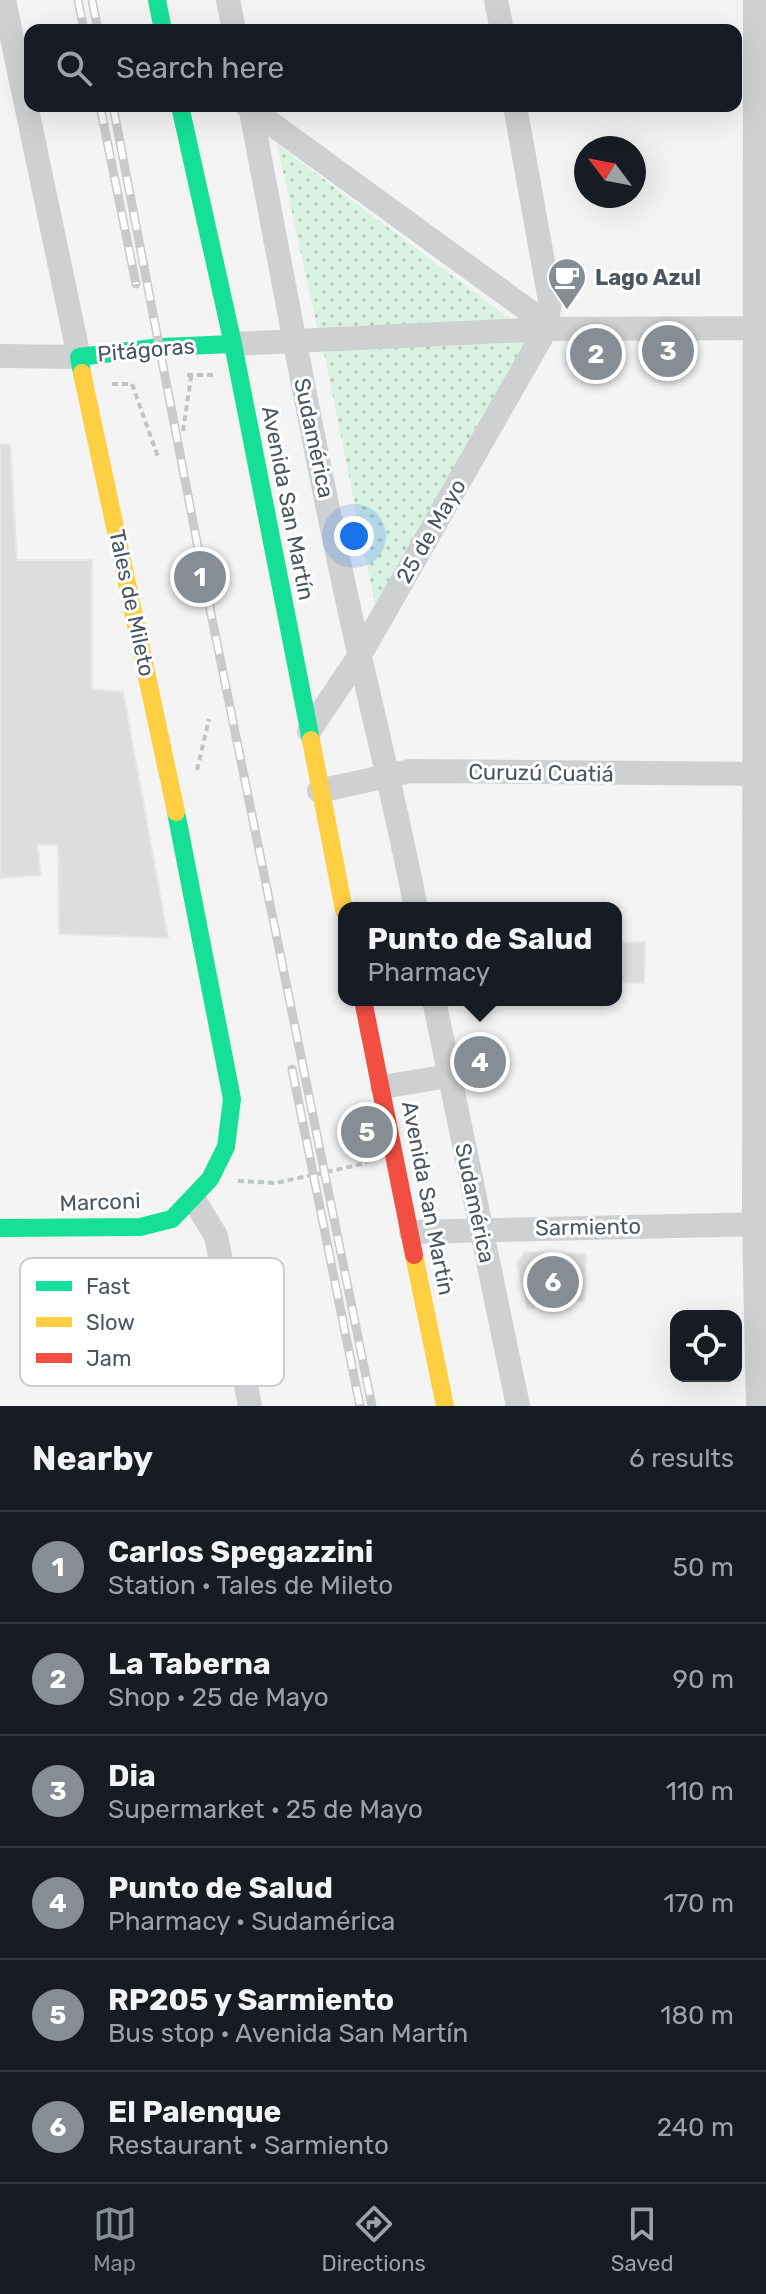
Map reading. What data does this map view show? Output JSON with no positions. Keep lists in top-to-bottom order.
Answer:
{
  "streets": {
    "main road": [
      "Pitágoras",
      "Avenida San Martín",
      "Tales de Mileto",
      "Marconi"
    ],
    "street": [
      "Sudamérica",
      "25 de Mayo",
      "Curuzú Cuatiá",
      "Sarmiento"
    ]
  },
  "crossings": [
    ["Pitágoras", "Sudamérica"],
    ["Pitágoras", "Avenida San Martín"],
    ["Pitágoras", "25 de Mayo"],
    ["Pitágoras", "Tales de Mileto"],
    ["Sudamérica", "25 de Mayo"],
    ["Sudamérica", "Curuzú Cuatiá"],
    ["Sudamérica", "Sarmiento"],
    ["Avenida San Martín", "25 de Mayo"],
    ["Avenida San Martín", "Curuzú Cuatiá"],
    ["Avenida San Martín", "Sarmiento"],
    ["Tales de Mileto", "Marconi"]
  ],
  "places": {
    "cafe": ["Lago Azul"]
  },
  "legend": ["Fast", "Slow", "Jam"],
  "north": "top left",
  "page": {
    "search": "Search here",
    "pins": [
      "3",
      "2",
      "1",
      "4",
      "5",
      "6"
    ],
    "popup": ["Punto de Salud", "Pharmacy"],
    "heading": ["Nearby", "6 results"],
    "list": [
      {
        "mark": "1",
        "name": "Carlos Spegazzini",
        "note": "Station · Tales de Mileto",
        "value": "50 m"
      },
      {
        "mark": "2",
        "name": "La Taberna",
        "note": "Shop · 25 de Mayo",
        "value": "90 m"
      },
      {
        "mark": "3",
        "name": "Dia",
        "note": "Supermarket · 25 de Mayo",
        "value": "110 m"
      },
      {
        "mark": "4",
        "name": "Punto de Salud",
        "note": "Pharmacy · Sudamérica",
        "value": "170 m"
      },
      {
        "mark": "5",
        "name": "RP205 y Sarmiento",
        "note": "Bus stop · Avenida San Martín",
        "value": "180 m"
      },
      {
        "mark": "6",
        "name": "El Palenque",
        "note": "Restaurant · Sarmiento",
        "value": "240 m"
      }
    ],
    "nav": ["Map", "Directions", "Saved"]
  }
}
